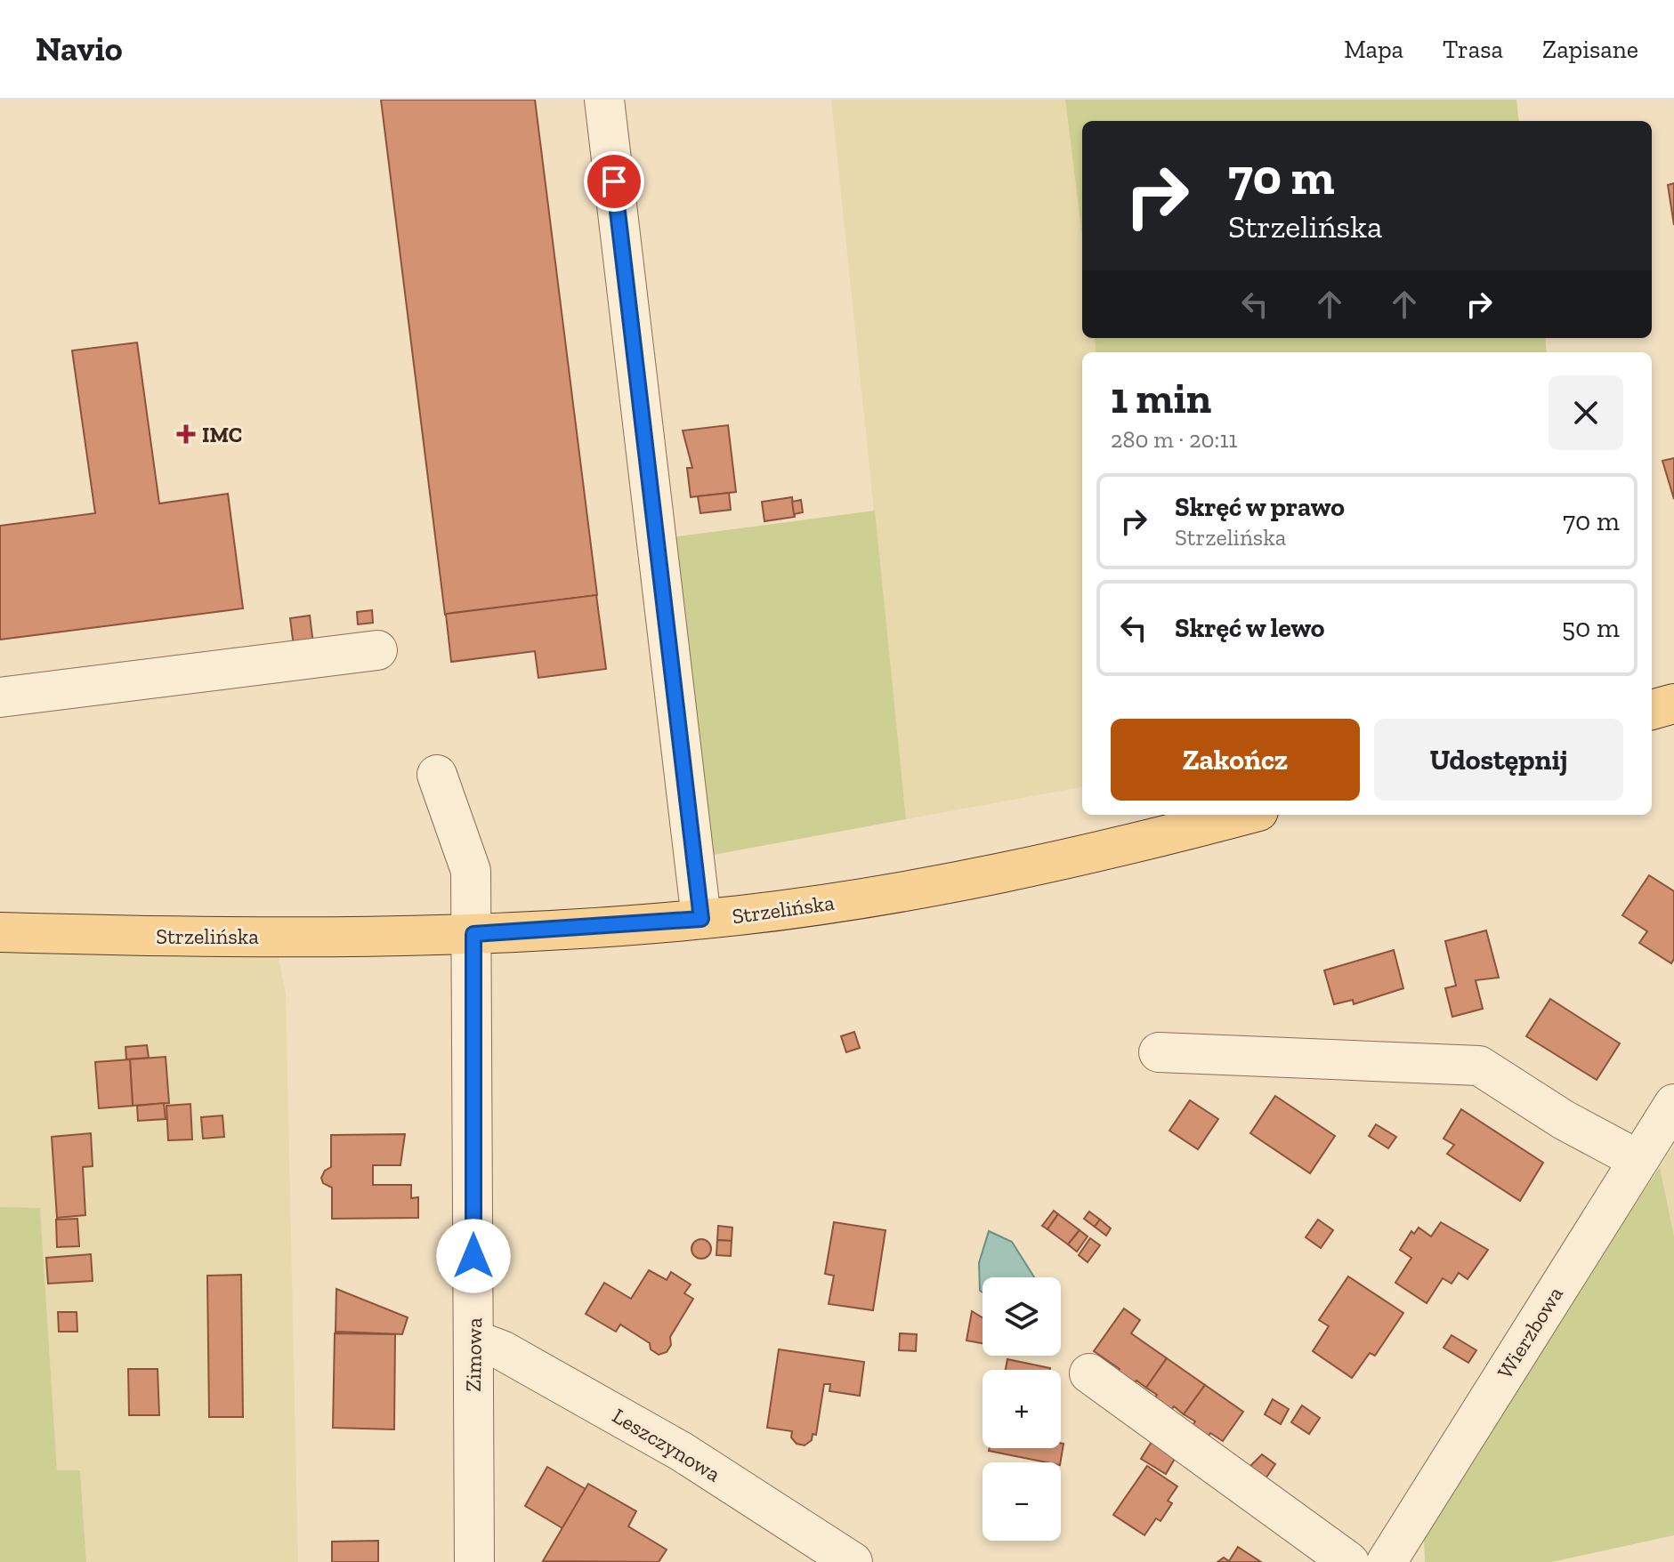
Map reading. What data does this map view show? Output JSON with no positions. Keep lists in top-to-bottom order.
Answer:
{
  "streets": {
    "main road": ["Strzelińska"],
    "street": ["Wierzbowa", "Zimowa", "Leszczynowa"]
  },
  "crossings": [
    ["Strzelińska", "Zimowa"],
    ["Zimowa", "Leszczynowa"]
  ],
  "places": {
    "health": ["IMC"]
  },
  "page": {
    "header": "Navio",
    "nav": ["Mapa", "Trasa", "Zapisane"],
    "turn": ["70 m", "Strzelińska"],
    "heading": ["1 min", "280 m · 20:11"],
    "list": [
      {
        "name": "Skręć w prawo",
        "note": "Strzelińska",
        "value": "70 m"
      },
      {
        "name": "Skręć w lewo",
        "value": "50 m"
      }
    ],
    "buttons": ["Zakończ", "Udostępnij"],
    "map_buttons": ["+", "−"]
  }
}
